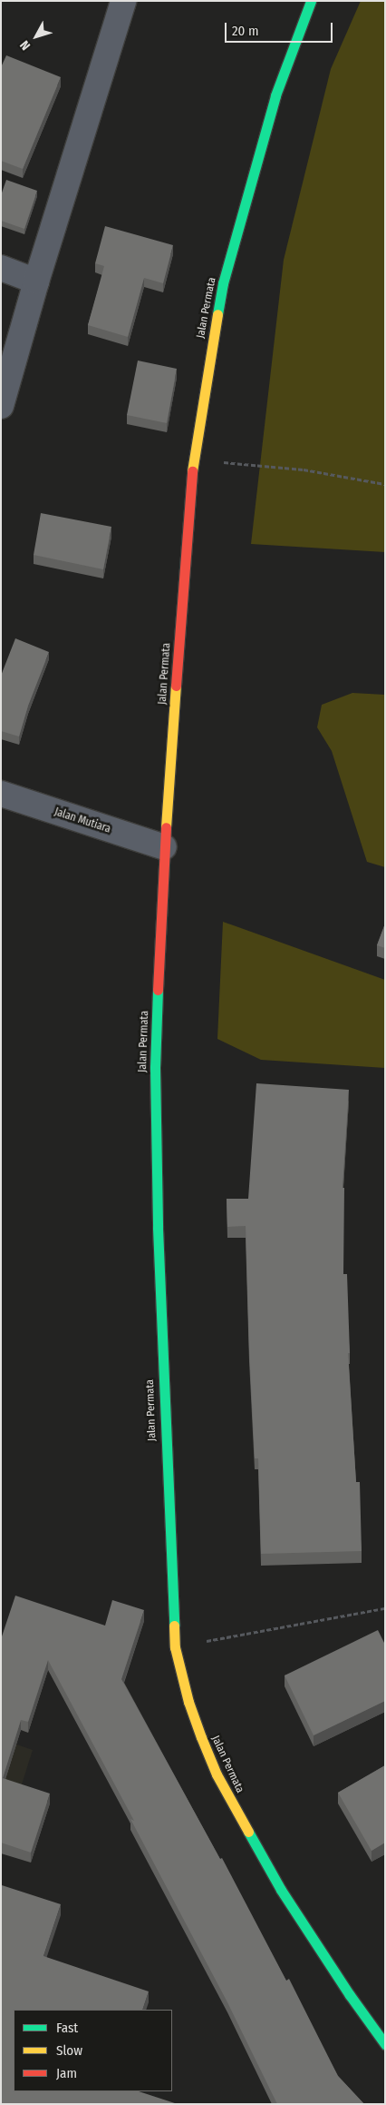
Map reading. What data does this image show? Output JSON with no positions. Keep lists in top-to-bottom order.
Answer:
{
  "streets": {
    "street": ["Jalan Permata", "Jalan Mutiara"]
  },
  "crossings": [
    ["Jalan Permata", "Jalan Mutiara"]
  ],
  "legend": ["Fast", "Slow", "Jam"],
  "scale_bar": "20 m",
  "north": "bottom left"
}
